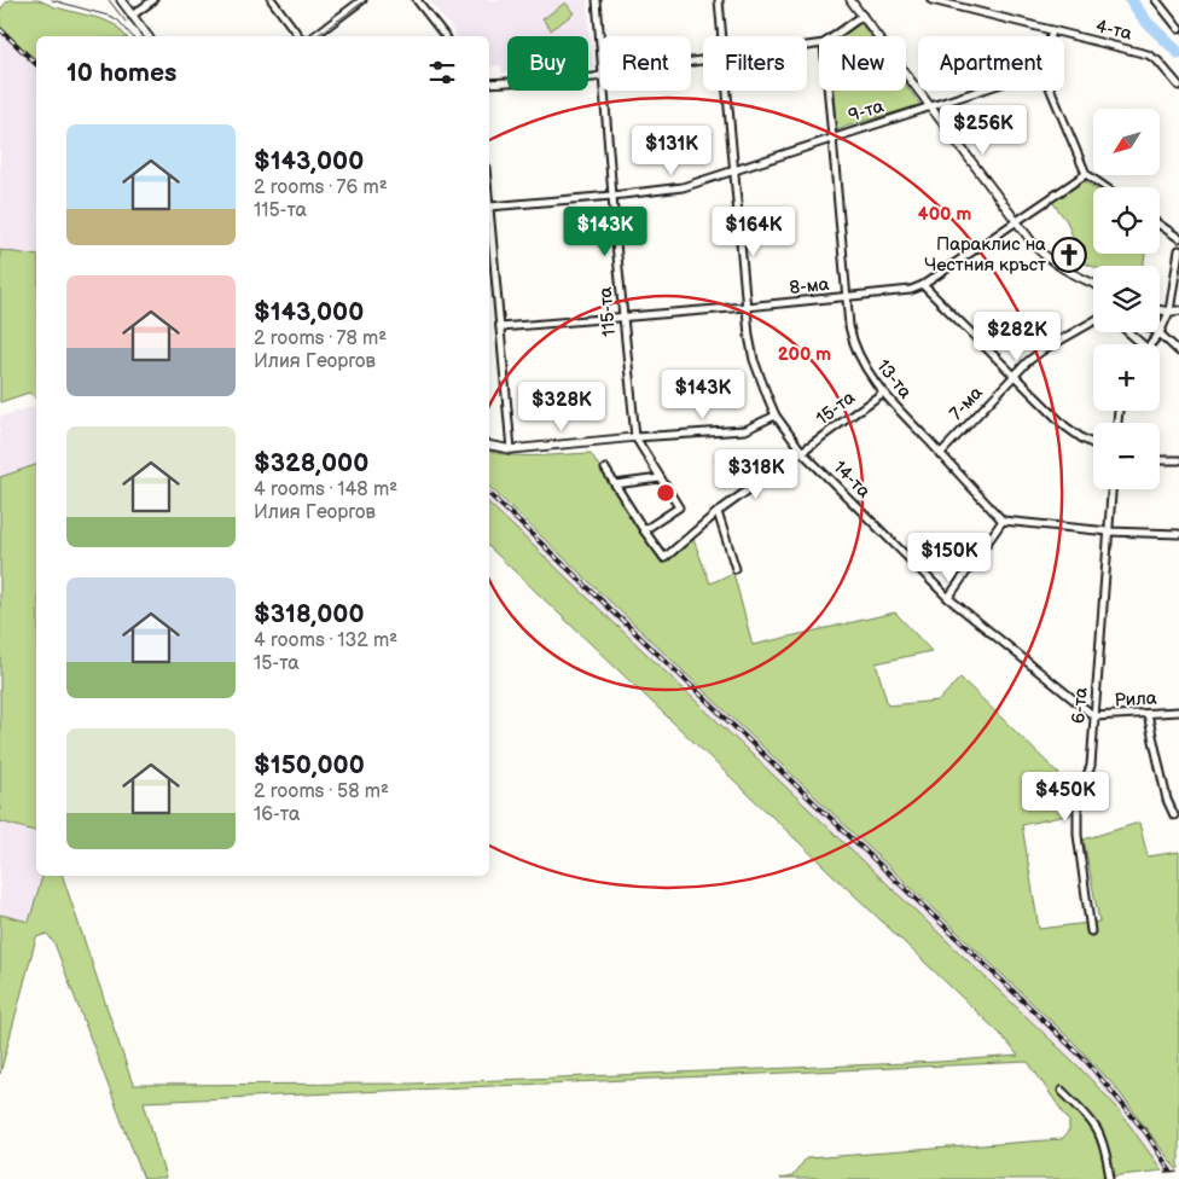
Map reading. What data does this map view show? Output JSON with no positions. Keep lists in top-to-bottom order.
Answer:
{
  "streets": {
    "street": [
      "4-та",
      "9-та",
      "8-ма",
      "115-та",
      "13-та",
      "7-ма",
      "15-та",
      "14-та",
      "Рила",
      "6-та"
    ]
  },
  "crossings": [
    ["9-та", "115-та"],
    ["9-та", "13-та"],
    ["9-та", "14-та"],
    ["8-ма", "115-та"],
    ["8-ма", "13-та"],
    ["8-ма", "14-та"],
    ["13-та", "7-ма"],
    ["13-та", "15-та"],
    ["15-та", "14-та"],
    ["14-та", "Рила"],
    ["14-та", "6-та"],
    ["Рила", "6-та"]
  ],
  "places": {
    "church": ["Параклис на Честния кръст"]
  },
  "north": "bottom left",
  "page": {
    "chip": [
      "Buy",
      "Rent",
      "Filters",
      "New",
      "Apartment"
    ],
    "heading": "10 homes",
    "price": [
      "$256K",
      "$131K",
      "$143K",
      "$164K",
      "$282K",
      "$143K",
      "$328K",
      "$318K",
      "$150K",
      "$450K"
    ],
    "map_buttons": ["+", "−"],
    "list": [
      {
        "name": "$143,000",
        "note": "2 rooms · 76 m² · 115-та"
      },
      {
        "name": "$143,000",
        "note": "2 rooms · 78 m² · Илия Георгов"
      },
      {
        "name": "$328,000",
        "note": "4 rooms · 148 m² · Илия Георгов"
      },
      {
        "name": "$318,000",
        "note": "4 rooms · 132 m² · 15-та"
      },
      {
        "name": "$150,000",
        "note": "2 rooms · 58 m² · 16-та"
      }
    ]
  },
  "rings": ["400 m", "200 m"]
}
